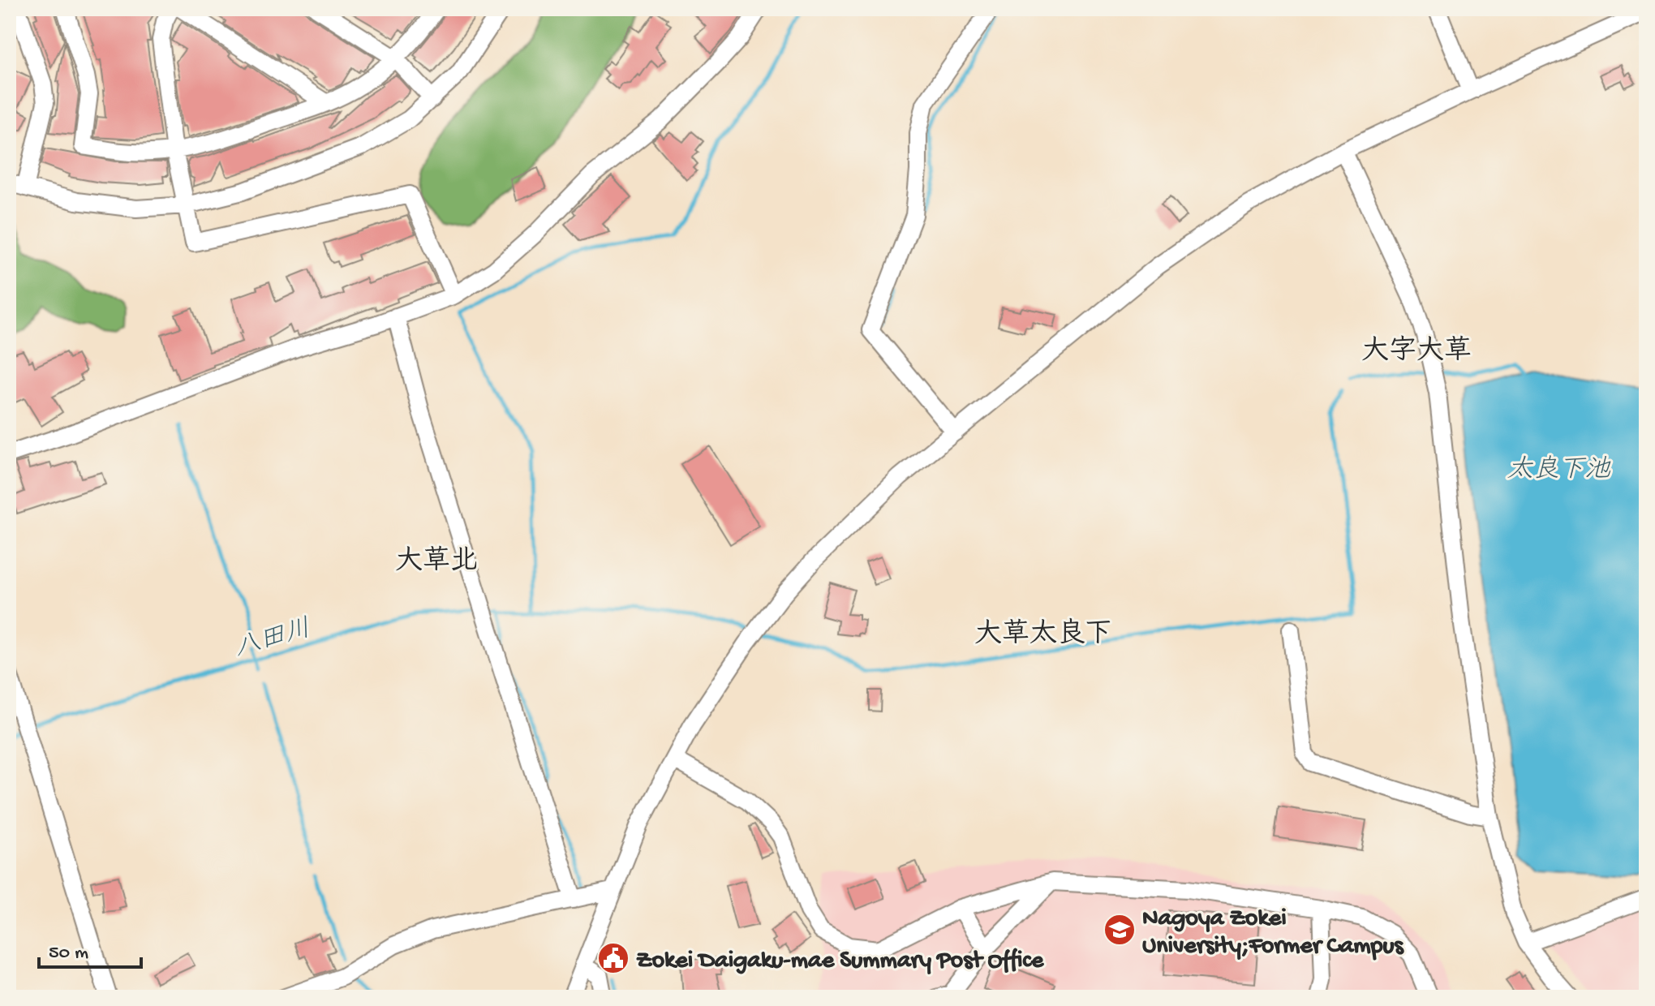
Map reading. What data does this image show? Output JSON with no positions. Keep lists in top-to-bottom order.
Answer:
{
  "districts": ["大字大草", "大草北", "大草太良下"],
  "water": ["太良下池", "八田川"],
  "places": {
    "school or university": ["Nagoya Zokei University;Former Campus"],
    "public building": ["Zokei Daigaku-mae Summary Post Office"]
  },
  "scale_bar": "50 m"
}
